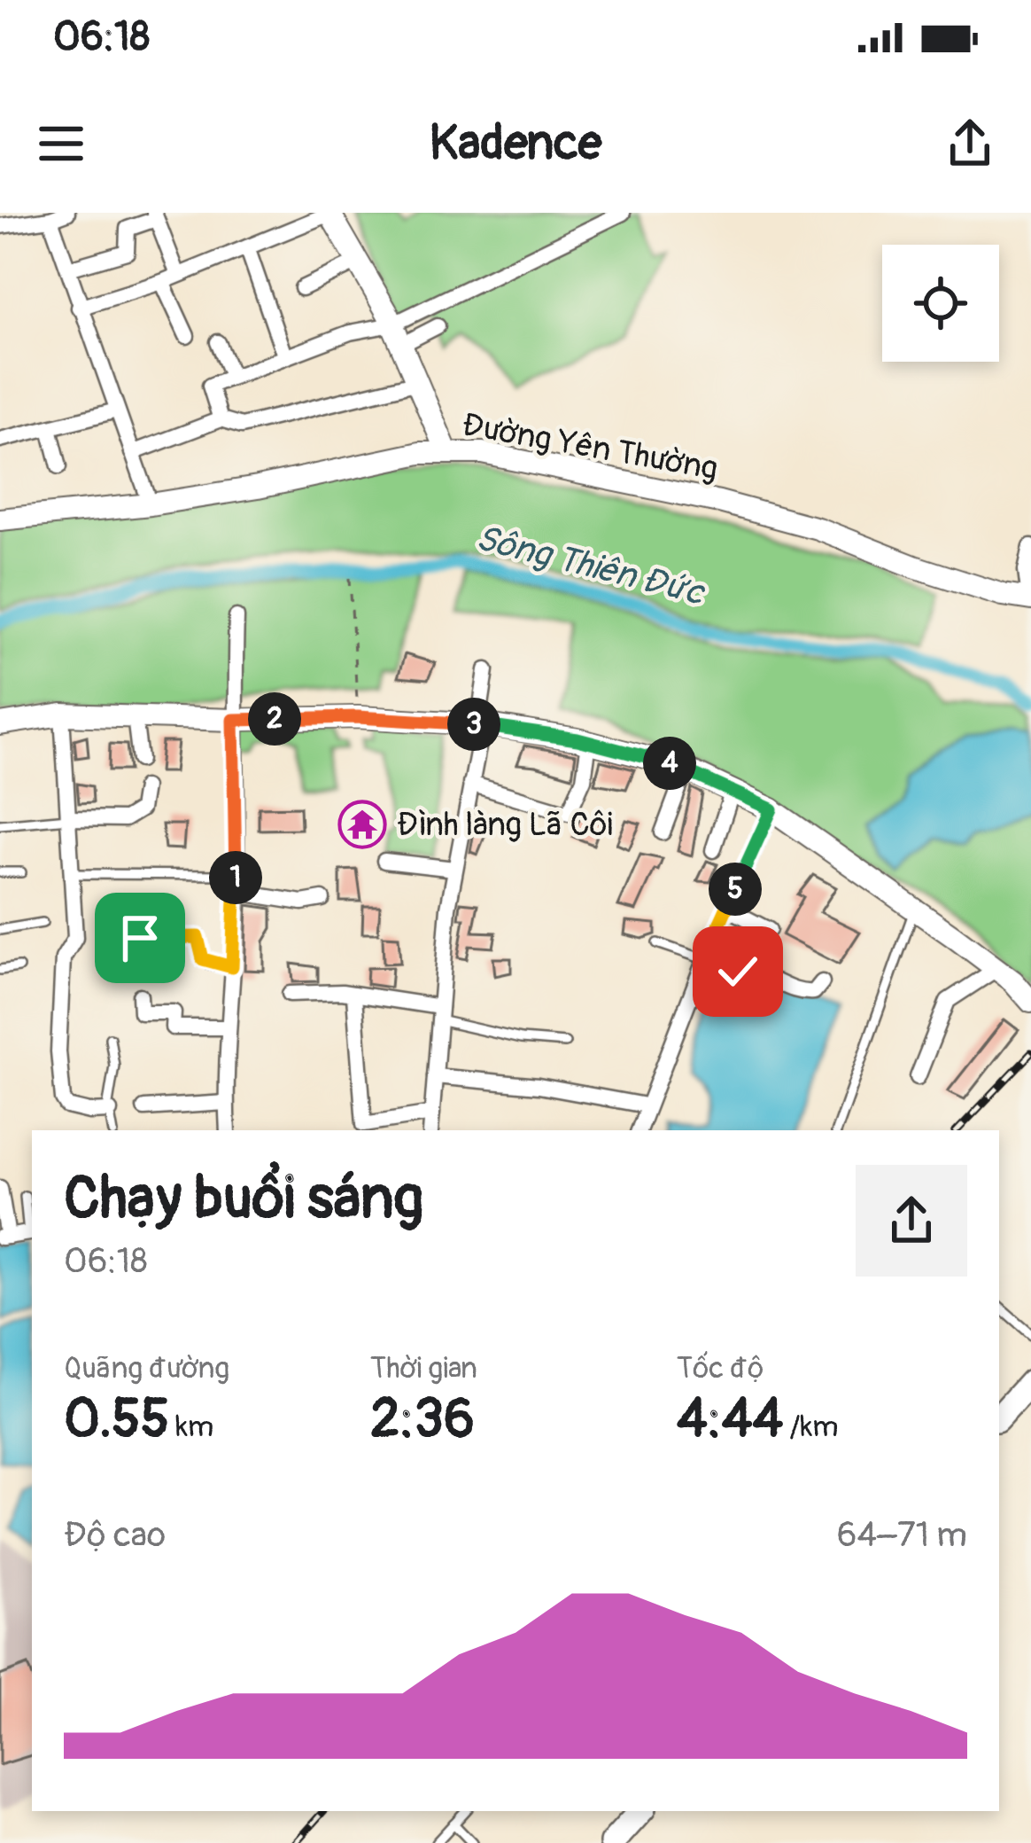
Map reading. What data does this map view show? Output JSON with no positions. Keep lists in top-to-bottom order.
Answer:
{
  "streets": {
    "main road": ["Đường Yên Thường"]
  },
  "water": ["Sông Thiên Đức"],
  "places": {
    "temple": ["Đình làng Lã Côi"]
  },
  "page": {
    "status": "06:18",
    "header": "Kadence",
    "pins": [
      "2",
      "3",
      "4",
      "1",
      "5"
    ],
    "heading": ["Chạy buổi sáng", "06:18"],
    "stats": [
      ["Quãng đường", "0.55 km"],
      ["Thời gian", "2:36"],
      ["Tốc độ", "4:44 /km"]
    ],
    "chart": ["Độ cao", "64–71 m"]
  }
}
